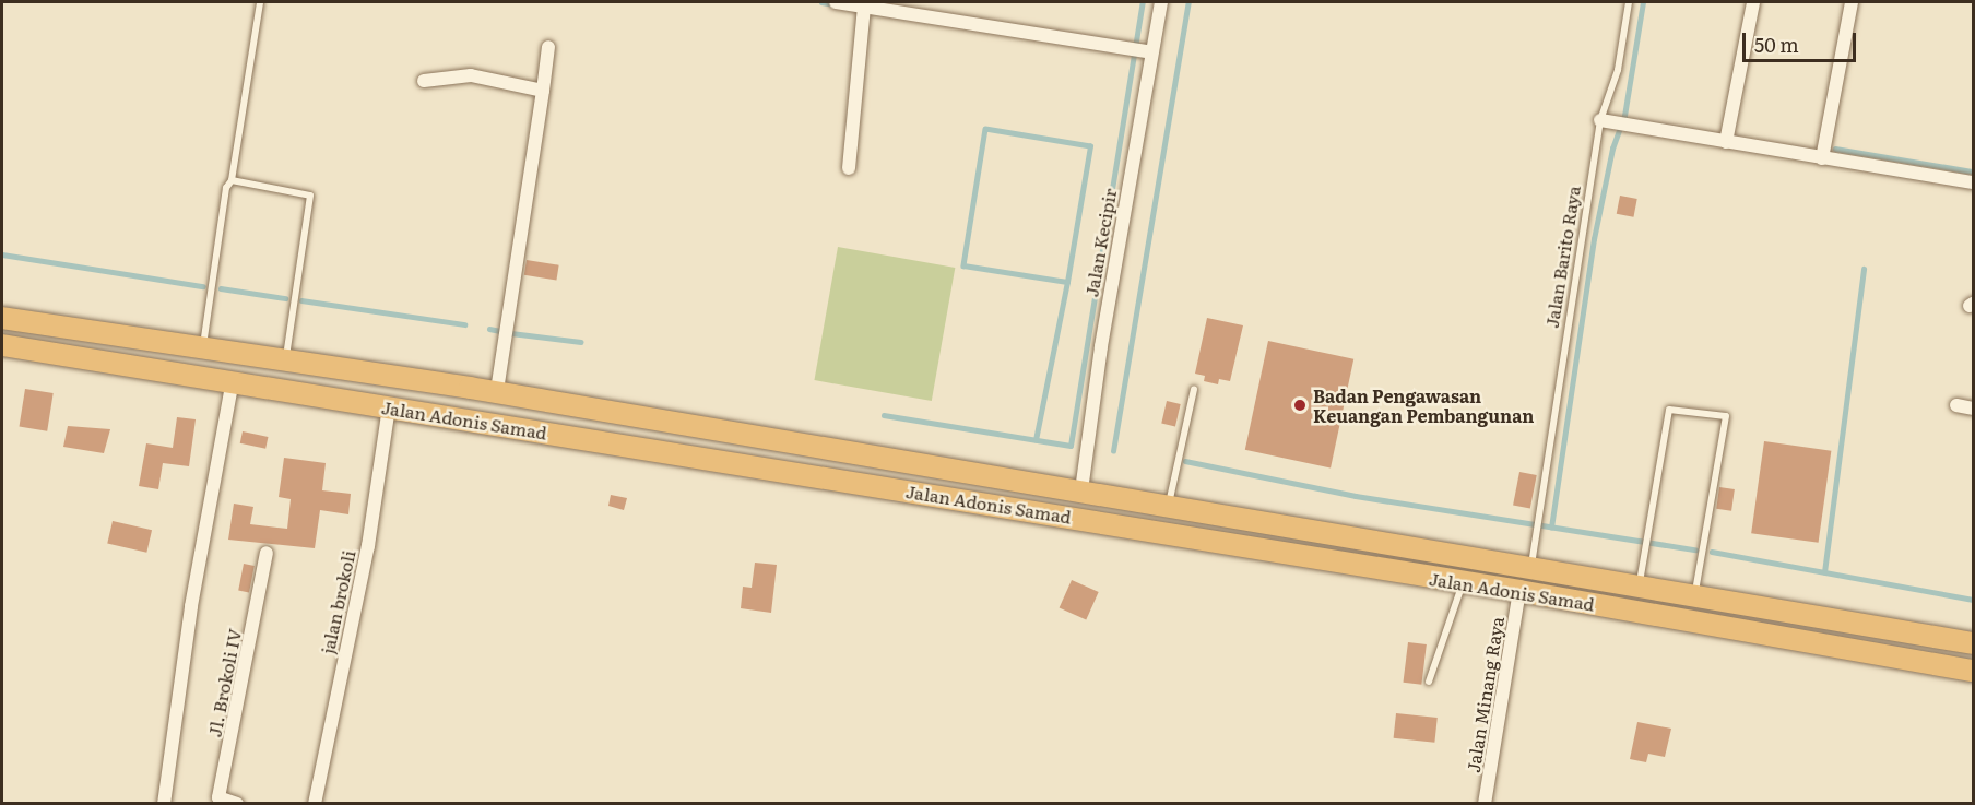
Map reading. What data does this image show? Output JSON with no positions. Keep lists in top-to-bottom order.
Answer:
{
  "streets": {
    "highway": ["Jalan Adonis Samad"],
    "street": [
      "Jalan Kecipir",
      "jalan brokoli",
      "Jl. Brokoli IV",
      "Jalan Minang Raya"
    ],
    "lane": ["Jalan Barito Raya"]
  },
  "crossings": [
    ["Jalan Adonis Samad", "jalan brokoli"],
    ["Jalan Adonis Samad", "Jalan Minang Raya"]
  ],
  "places": ["Badan Pengawasan Keuangan Pembangunan"],
  "scale_bar": "50 m"
}
